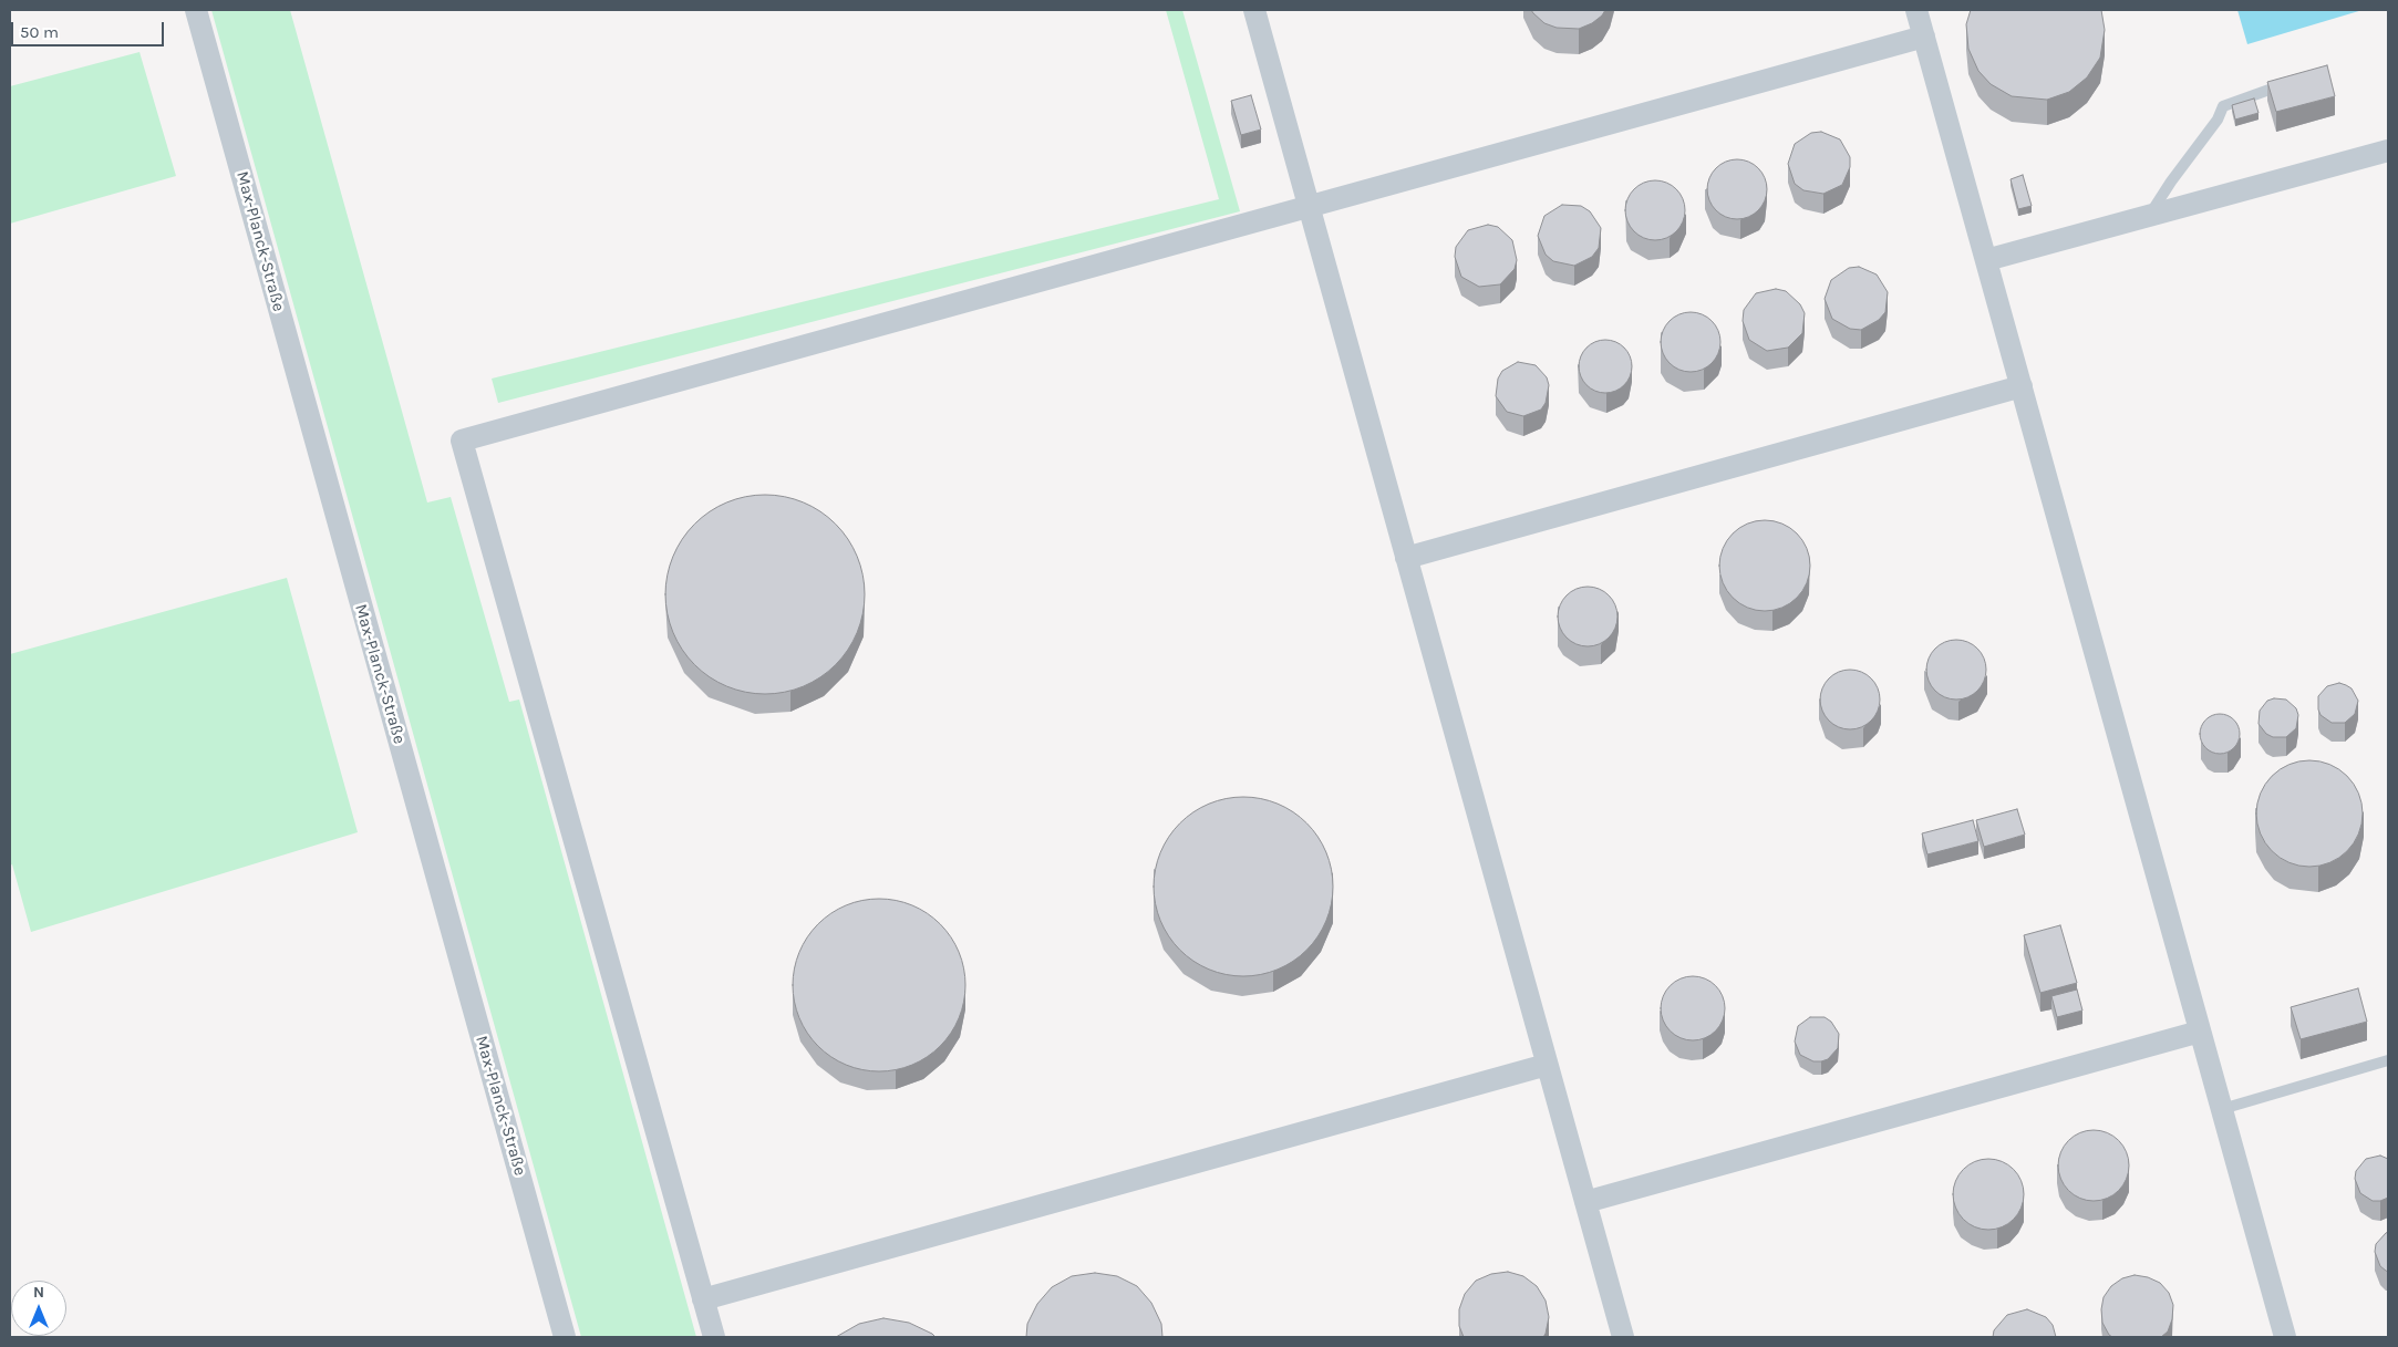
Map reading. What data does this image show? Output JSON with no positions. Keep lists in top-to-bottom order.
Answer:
{
  "streets": {
    "street": ["Max-Planck-Straße"]
  },
  "scale_bar": "50 m",
  "north": "top"
}
